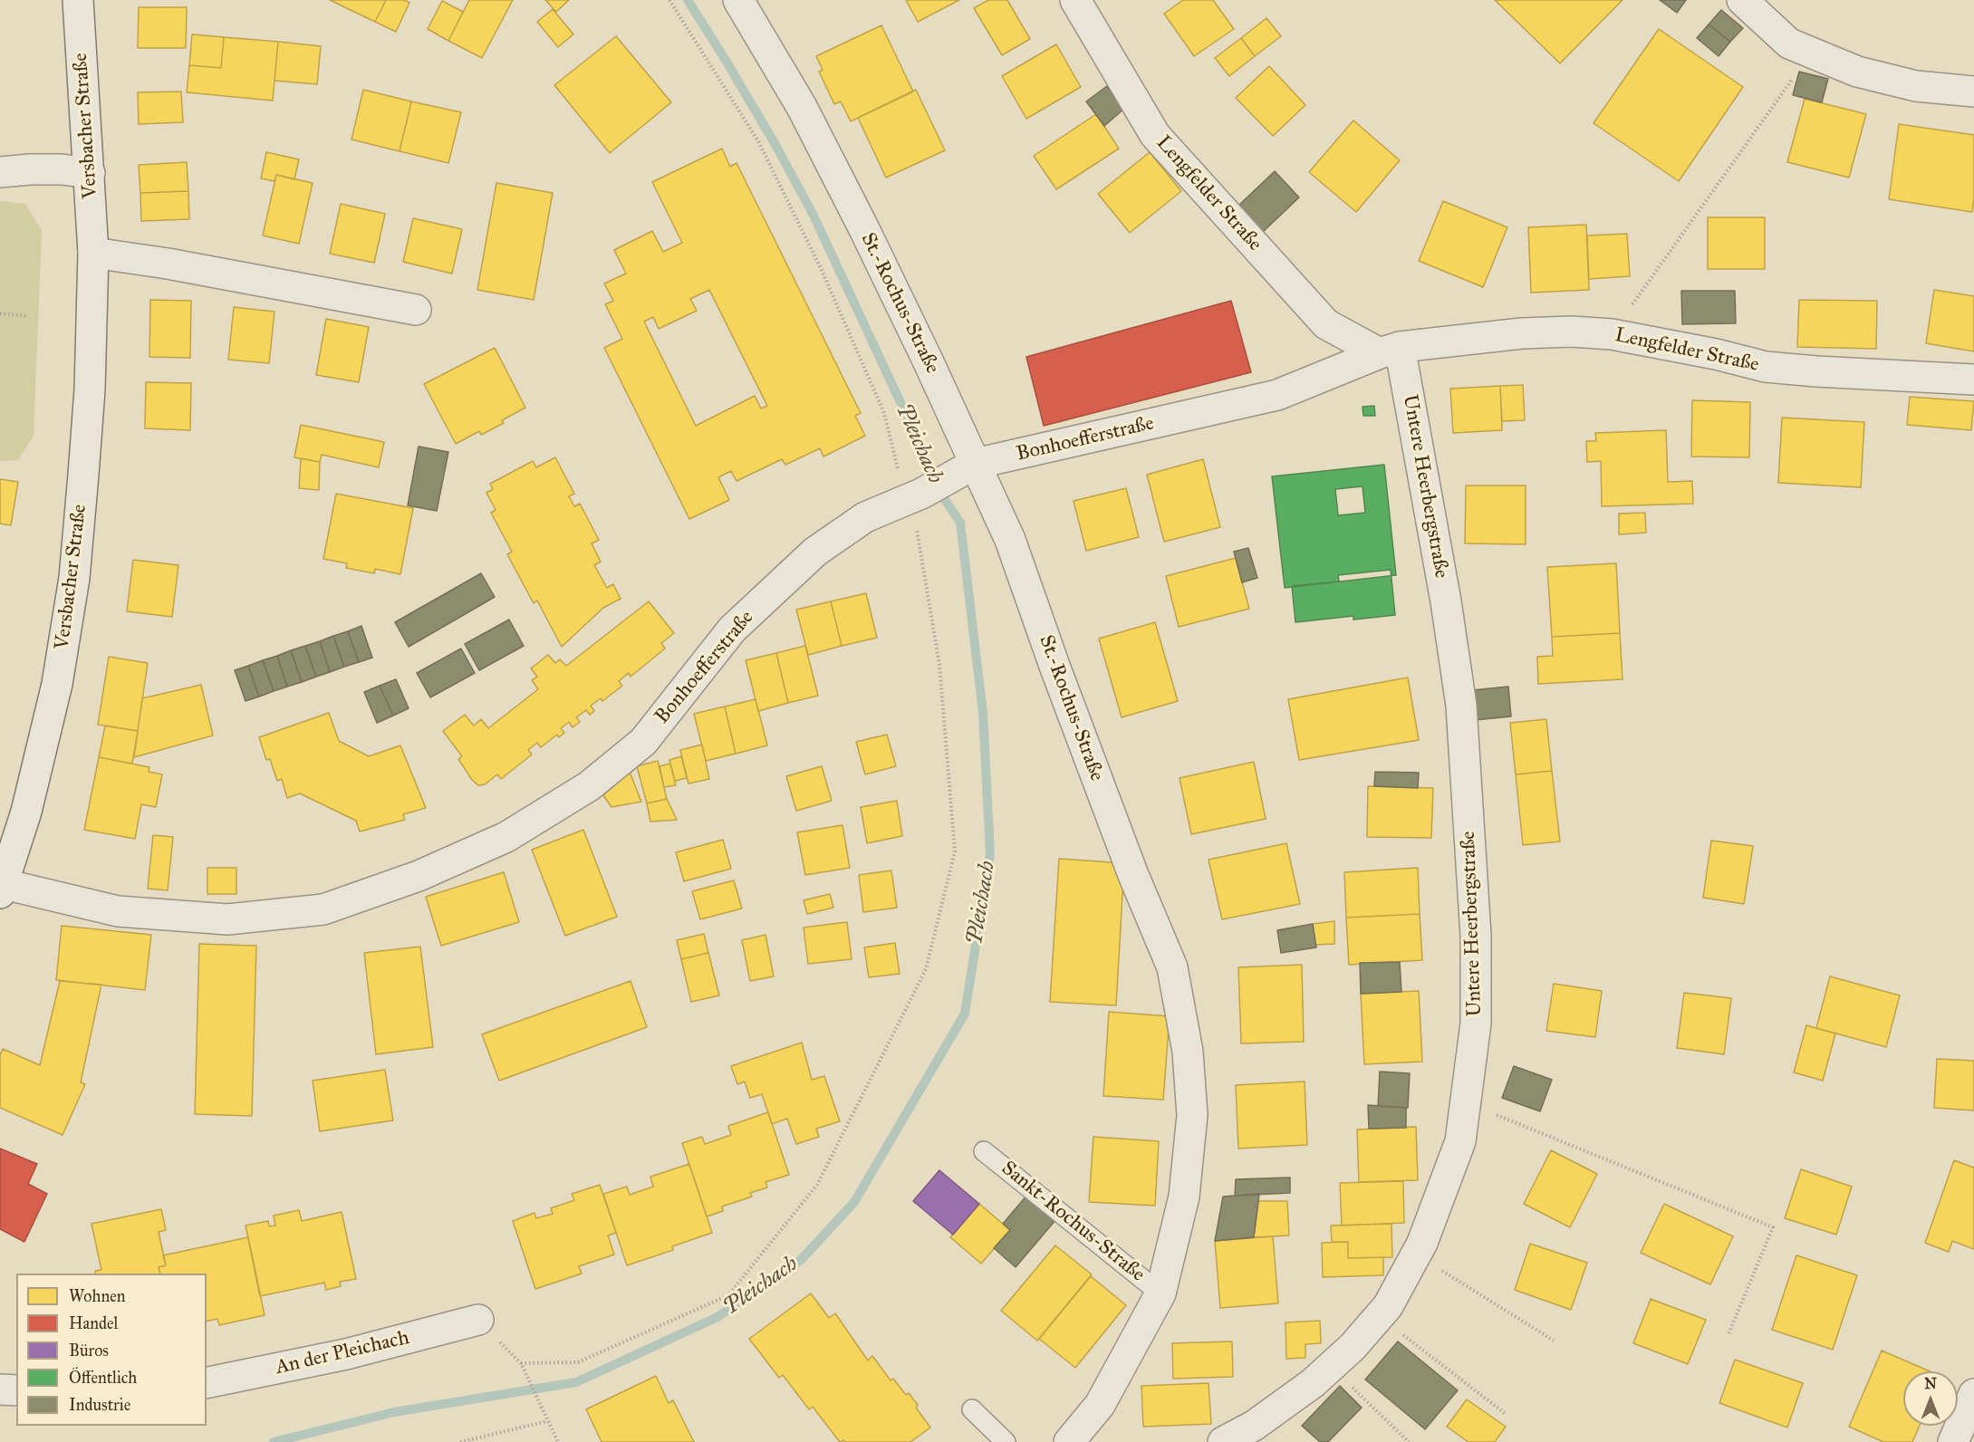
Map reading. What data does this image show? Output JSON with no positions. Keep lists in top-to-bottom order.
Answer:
{
  "streets": {
    "street": [
      "Versbacher Straße",
      "Lengfelder Straße",
      "St.-Rochus-Straße",
      "Bonhoefferstraße",
      "Untere Heerbergstraße",
      "An der Pleichach"
    ],
    "lane": ["Sankt-Rochus-Straße"]
  },
  "crossings": [
    ["Versbacher Straße", "Bonhoefferstraße"],
    ["Lengfelder Straße", "Bonhoefferstraße"],
    ["Lengfelder Straße", "Untere Heerbergstraße"],
    ["St.-Rochus-Straße", "Bonhoefferstraße"],
    ["St.-Rochus-Straße", "Sankt-Rochus-Straße"],
    ["Bonhoefferstraße", "Untere Heerbergstraße"]
  ],
  "water": ["Pleichach"],
  "legend": [
    "Wohnen",
    "Handel",
    "Büros",
    "Öffentlich",
    "Industrie"
  ],
  "north": "top"
}
